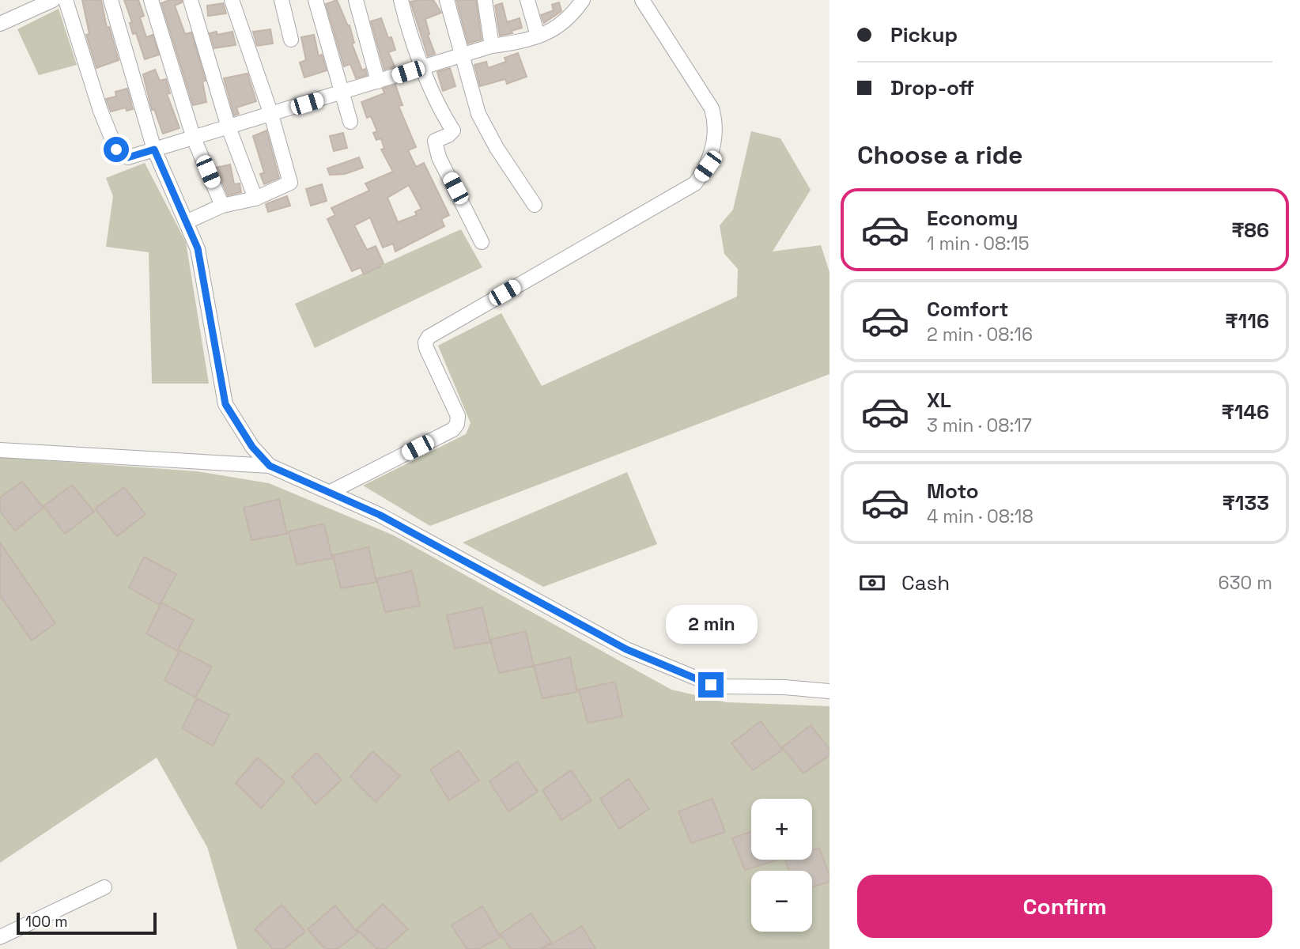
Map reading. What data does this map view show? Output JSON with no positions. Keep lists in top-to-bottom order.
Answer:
{
  "scale_bar": "100 m",
  "page": {
    "banner": ["Pickup", "Drop-off"],
    "heading": "Choose a ride",
    "list": [
      {
        "name": "Economy",
        "note": "1 min · 08:15",
        "value": "₹86"
      },
      {
        "name": "Comfort",
        "note": "2 min · 08:16",
        "value": "₹116"
      },
      {
        "name": "XL",
        "note": "3 min · 08:17",
        "value": "₹146"
      },
      {
        "name": "Moto",
        "note": "4 min · 08:18",
        "value": "₹133"
      }
    ],
    "pay": ["Cash", "630 m"],
    "bubble": "2 min",
    "map_buttons": ["+", "−"],
    "buttons": "Confirm",
    "scale": "100 m"
  }
}
